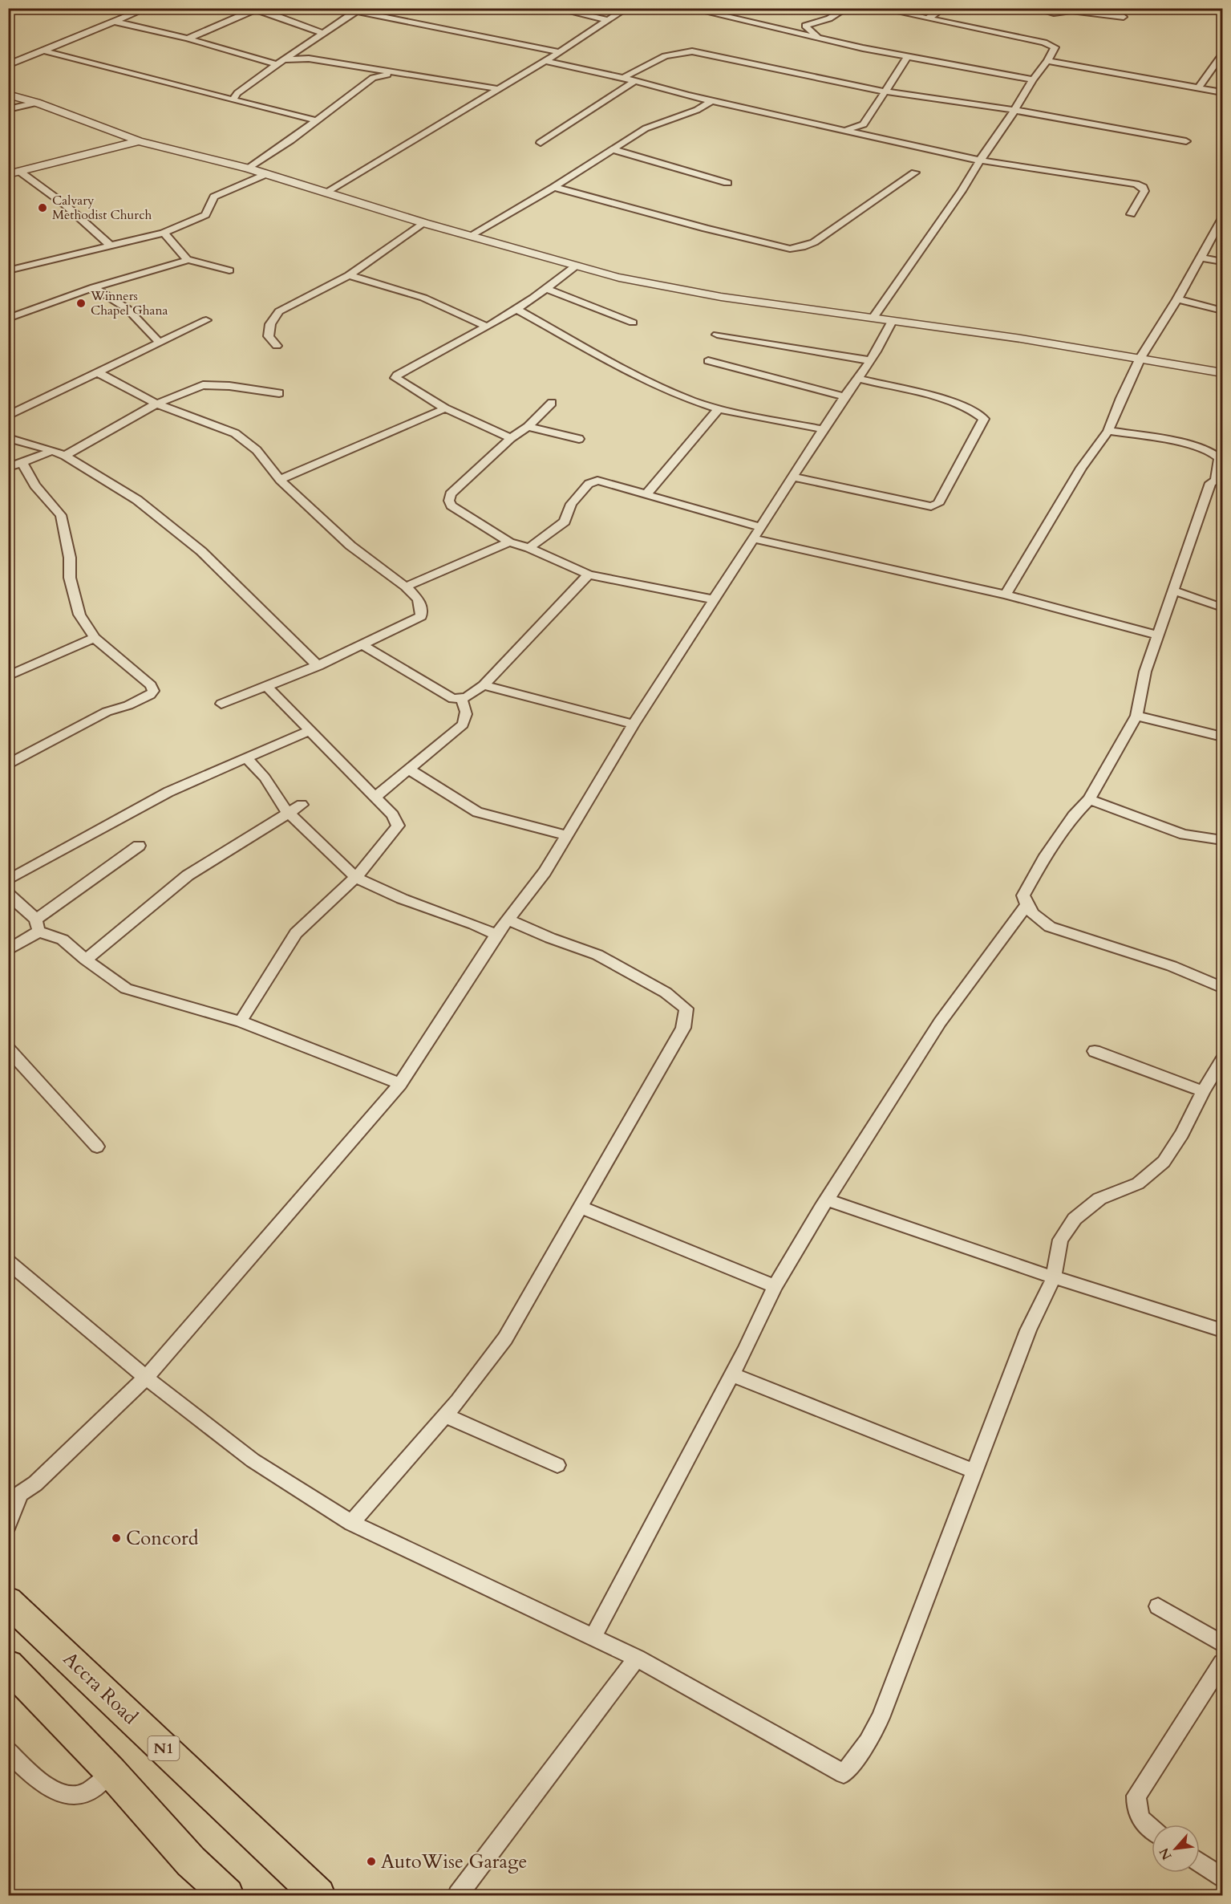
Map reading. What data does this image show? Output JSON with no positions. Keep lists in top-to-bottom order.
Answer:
{
  "streets": {
    "highway": ["Accra Road", "N1"]
  },
  "places": [
    "Calvary Methodist Church",
    "Winners Chapel Ghana",
    "Concord",
    "AutoWise Garage"
  ],
  "north": "bottom left"
}
